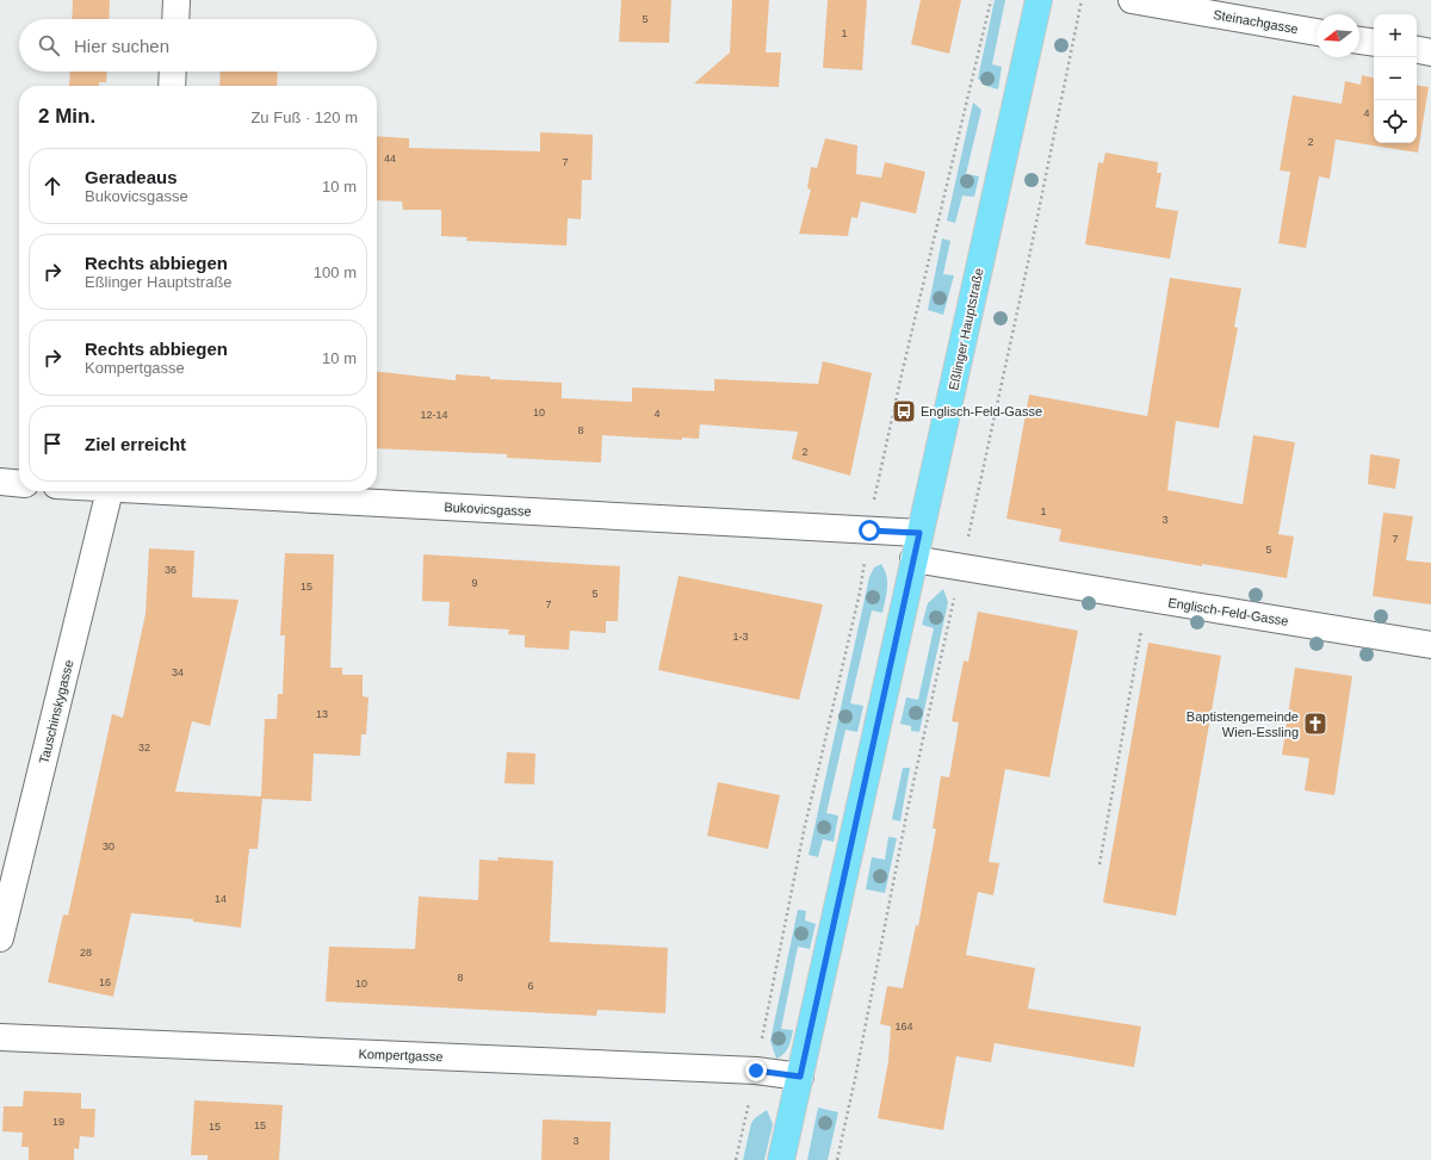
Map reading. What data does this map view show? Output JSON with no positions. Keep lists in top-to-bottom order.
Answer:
{
  "streets": {
    "main road": ["Eßlinger Hauptstraße"],
    "street": [
      "Steinachgasse",
      "Bukovicsgasse",
      "Englisch-Feld-Gasse",
      "Tauschinskygasse",
      "Kompertgasse"
    ]
  },
  "crossings": [
    ["Eßlinger Hauptstraße", "Bukovicsgasse"],
    ["Eßlinger Hauptstraße", "Englisch-Feld-Gasse"],
    ["Eßlinger Hauptstraße", "Kompertgasse"]
  ],
  "places": {
    "bus stop": ["Englisch-Feld-Gasse"],
    "church": ["Baptistengemeinde Wien-Essling"]
  },
  "house_numbers": [
    "5",
    "1",
    "4",
    "2",
    "44",
    "7",
    "10",
    "4",
    "12-14",
    "8",
    "2",
    "1",
    "3",
    "7",
    "5",
    "36",
    "9",
    "15",
    "5",
    "7",
    "1-3",
    "34",
    "13",
    "32",
    "30",
    "14",
    "28",
    "8",
    "16",
    "10",
    "6",
    "164",
    "19",
    "15",
    "15",
    "3"
  ],
  "north": "left",
  "page": {
    "map_buttons": ["+", "−"],
    "search": "Hier suchen",
    "heading": ["2 Min.", "Zu Fuß · 120 m"],
    "list": [
      ["Geradeaus", "Bukovicsgasse", "10 m"],
      ["Rechts abbiegen", "Eßlinger Hauptstraße", "100 m"],
      ["Rechts abbiegen", "Kompertgasse", "10 m"],
      "Ziel erreicht"
    ]
  }
}
